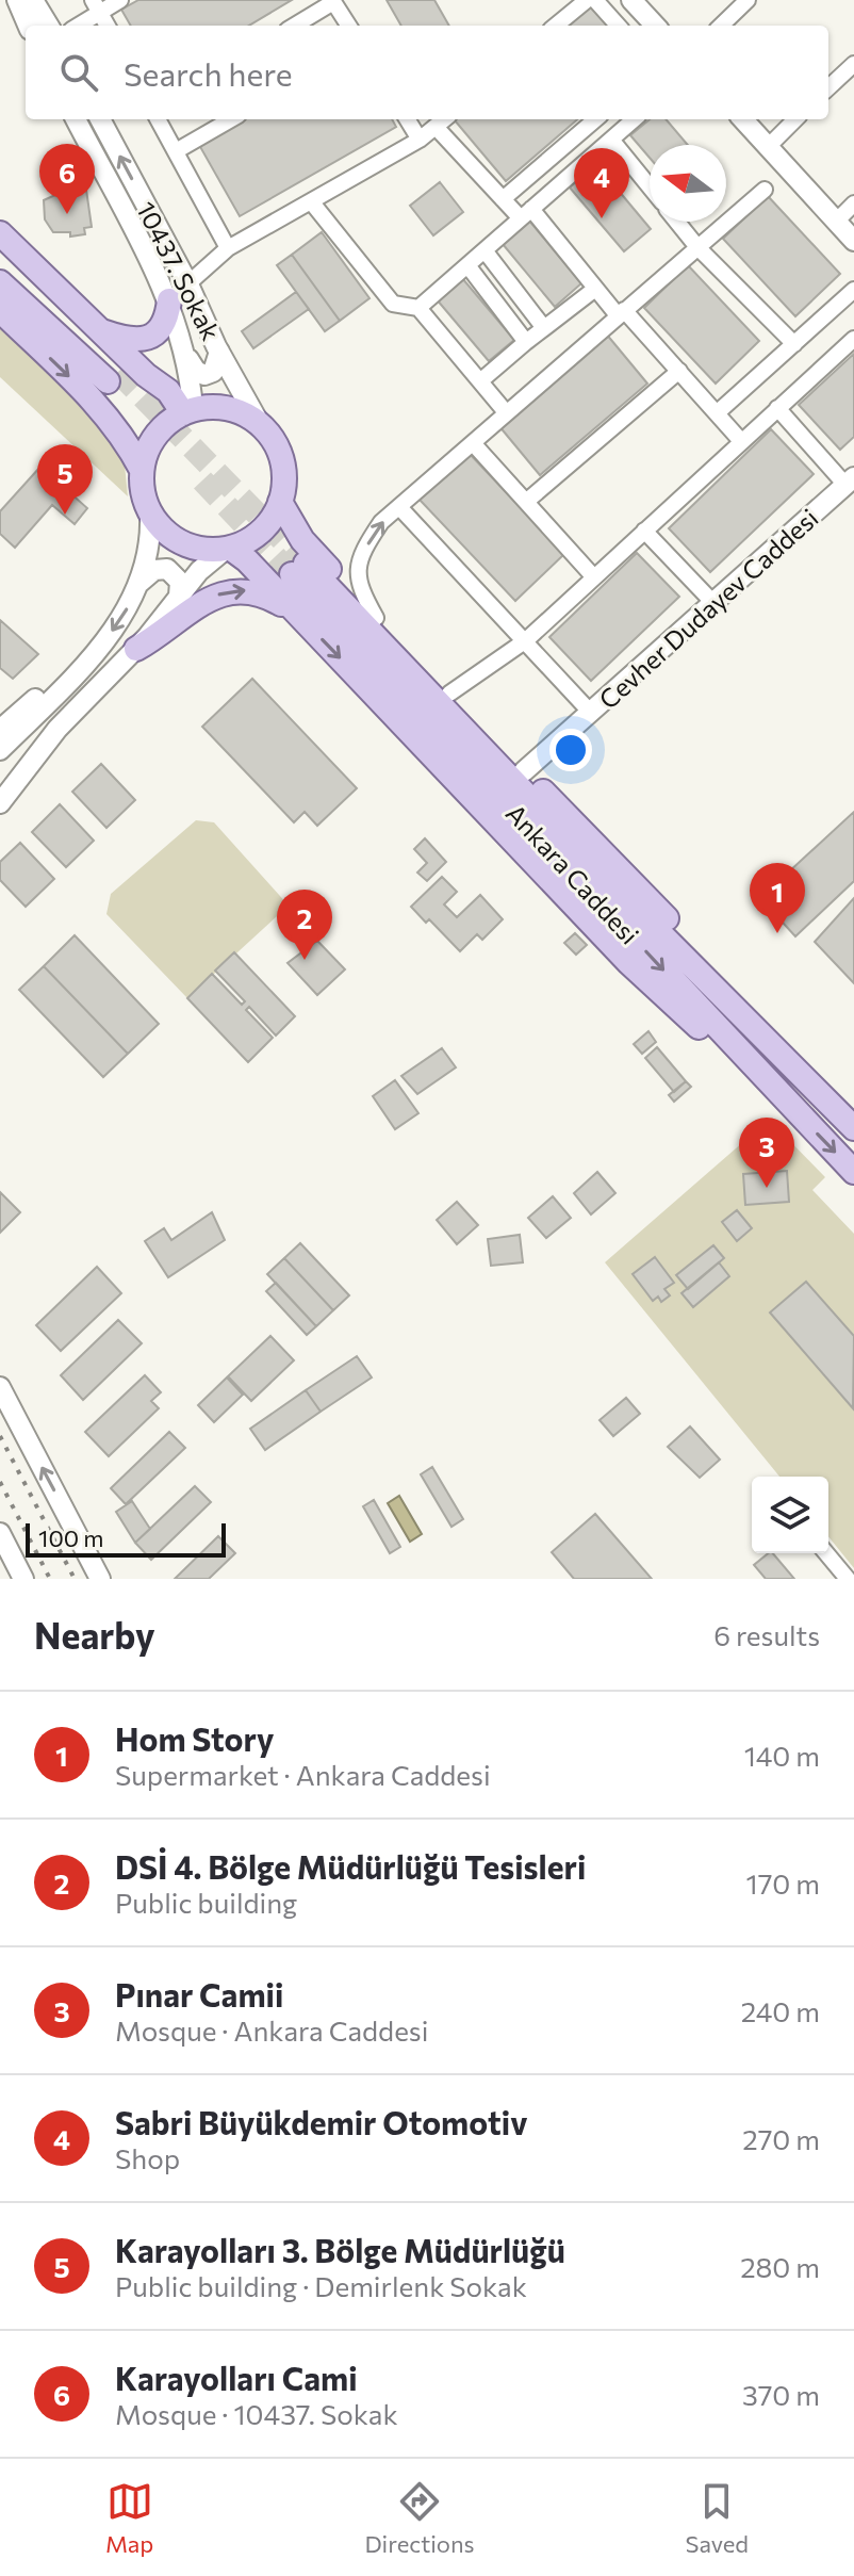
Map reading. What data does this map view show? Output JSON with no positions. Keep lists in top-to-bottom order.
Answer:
{
  "streets": {
    "main road": ["Ankara Caddesi"],
    "street": ["10437. Sokak", "Cevher Dudayev Caddesi"]
  },
  "scale_bar": "100 m",
  "north": "left",
  "page": {
    "search": "Search here",
    "pins": [
      "6",
      "4",
      "5",
      "1",
      "2",
      "3"
    ],
    "scale": "100 m",
    "heading": ["Nearby", "6 results"],
    "list": [
      {
        "mark": "1",
        "name": "Hom Story",
        "note": "Supermarket · Ankara Caddesi",
        "value": "140 m"
      },
      {
        "mark": "2",
        "name": "DSİ 4. Bölge Müdürlüğü Tesisleri",
        "note": "Public building",
        "value": "170 m"
      },
      {
        "mark": "3",
        "name": "Pınar Camii",
        "note": "Mosque · Ankara Caddesi",
        "value": "240 m"
      },
      {
        "mark": "4",
        "name": "Sabri Büyükdemir Otomotiv",
        "note": "Shop",
        "value": "270 m"
      },
      {
        "mark": "5",
        "name": "Karayolları 3. Bölge Müdürlüğü",
        "note": "Public building · Demirlenk Sokak",
        "value": "280 m"
      },
      {
        "mark": "6",
        "name": "Karayolları Cami",
        "note": "Mosque · 10437. Sokak",
        "value": "370 m"
      }
    ],
    "nav": ["Map", "Directions", "Saved"]
  }
}
